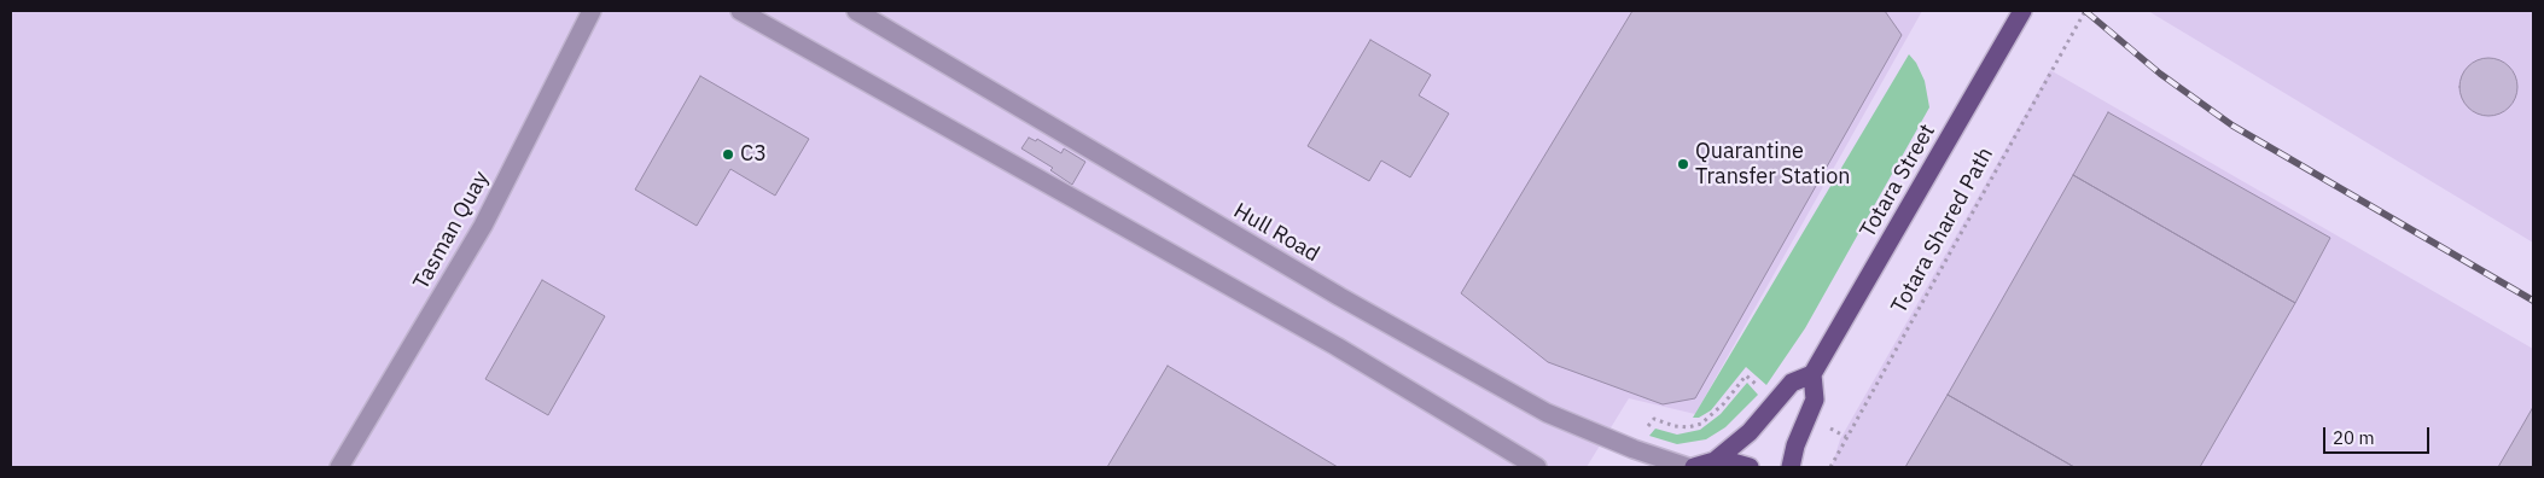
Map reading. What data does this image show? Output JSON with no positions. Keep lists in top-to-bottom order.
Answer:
{
  "streets": {
    "main road": ["Totara Street"],
    "street": ["Tasman Quay", "Hull Road"],
    "path": ["Totara Shared Path"]
  },
  "places": ["C3", "Quarantine Transfer Station"],
  "scale_bar": "20 m"
}
